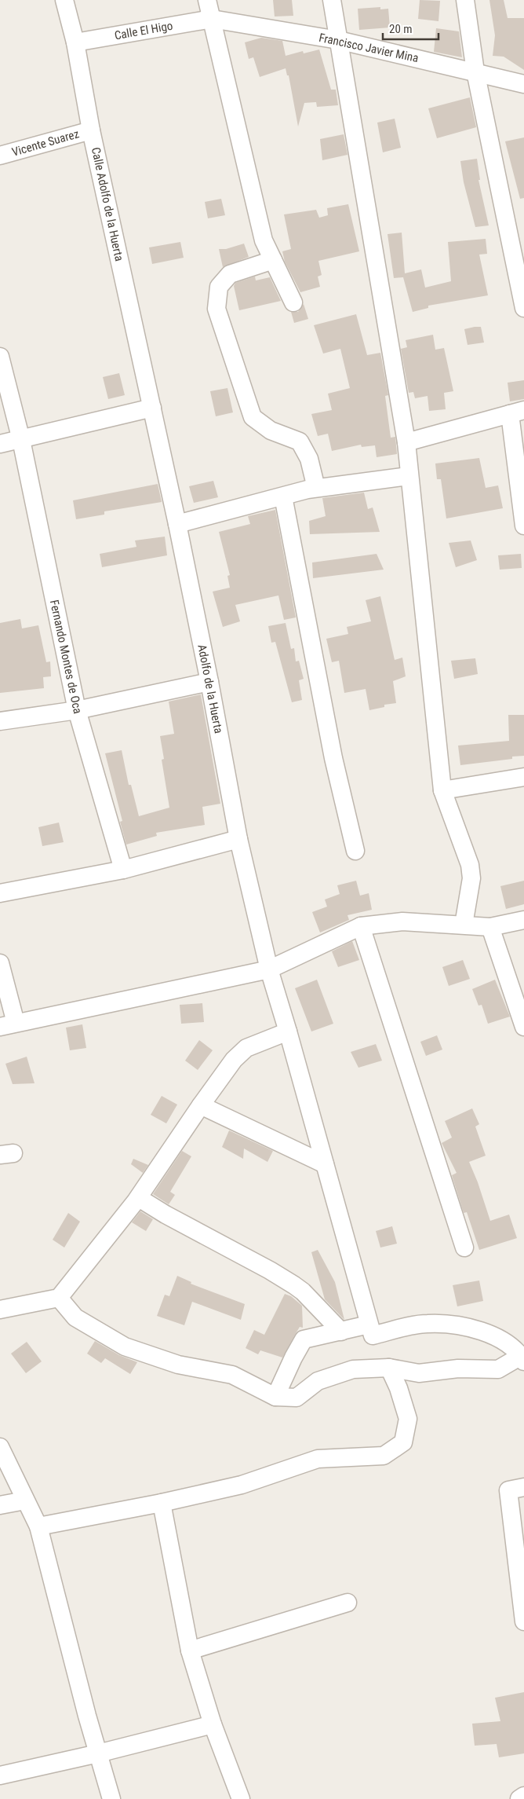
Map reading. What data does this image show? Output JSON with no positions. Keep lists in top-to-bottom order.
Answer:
{
  "streets": {
    "street": [
      "Calle El Higo",
      "Francisco Javier Mina",
      "Vicente Suarez",
      "Calle Adolfo de la Huerta",
      "Fernando Montes de Oca",
      "Adolfo de la Huerta"
    ]
  },
  "crossings": [
    ["Calle El Higo", "Francisco Javier Mina"],
    ["Calle El Higo", "Calle Adolfo de la Huerta"],
    ["Vicente Suarez", "Calle Adolfo de la Huerta"],
    ["Calle Adolfo de la Huerta", "Adolfo de la Huerta"]
  ],
  "scale_bar": "20 m"
}
